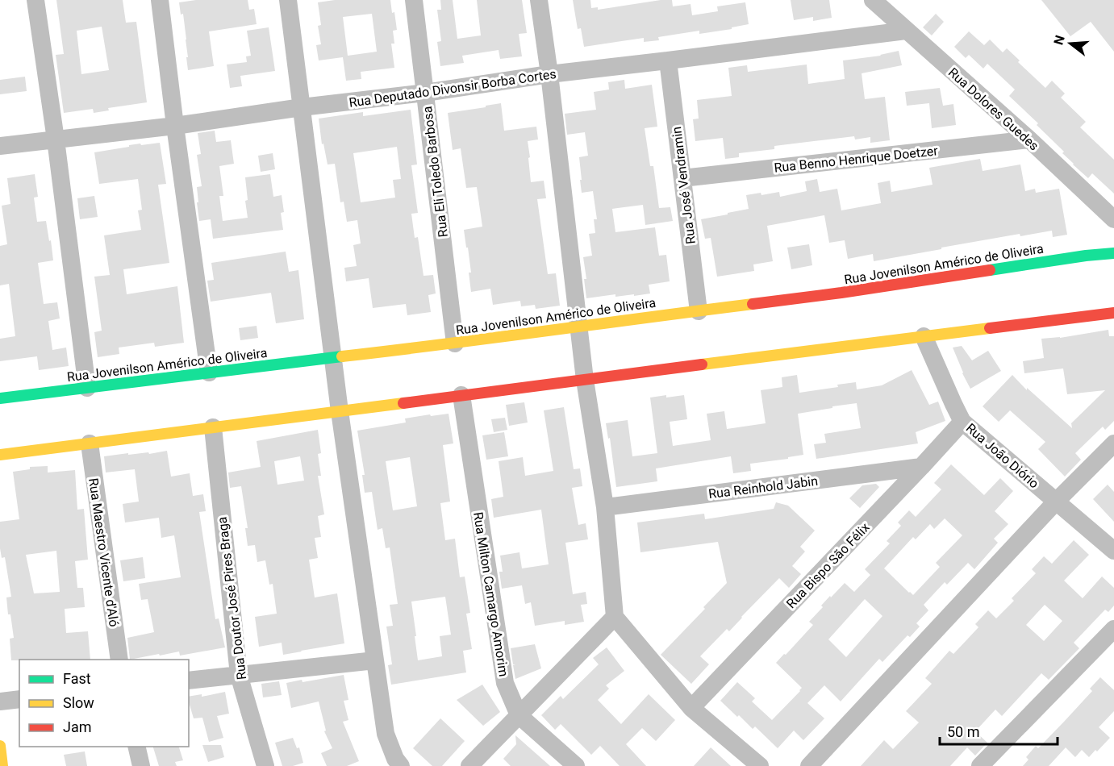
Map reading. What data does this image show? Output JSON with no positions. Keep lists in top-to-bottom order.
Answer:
{
  "streets": {
    "main road": ["Rua Jovenilson Américo de Oliveira"],
    "street": [
      "Rua Deputado Divonsir Borba Cortes",
      "Rua Dolores Guedes",
      "Rua Benno Henrique Doetzer",
      "Rua Eli Toledo Barbosa",
      "Rua José Vendramin",
      "Rua João Diório",
      "Rua Reinhold Jabin",
      "Rua Maestro Vicente d'Aló",
      "Rua Bispo São Félix",
      "Rua Milton Camargo Amorim",
      "Rua Doutor José Pires Braga"
    ]
  },
  "crossings": [
    ["Rua Deputado Divonsir Borba Cortes", "Rua Dolores Guedes"],
    ["Rua Deputado Divonsir Borba Cortes", "Rua Eli Toledo Barbosa"],
    ["Rua Deputado Divonsir Borba Cortes", "Rua José Vendramin"],
    ["Rua Dolores Guedes", "Rua Benno Henrique Doetzer"],
    ["Rua Benno Henrique Doetzer", "Rua José Vendramin"],
    ["Rua Eli Toledo Barbosa", "Rua Jovenilson Américo de Oliveira"],
    ["Rua José Vendramin", "Rua Jovenilson Américo de Oliveira"],
    ["Rua João Diório", "Rua Bispo São Félix"],
    ["Rua Reinhold Jabin", "Rua Bispo São Félix"]
  ],
  "legend": ["Fast", "Slow", "Jam"],
  "scale_bar": "50 m",
  "north": "left"
}
